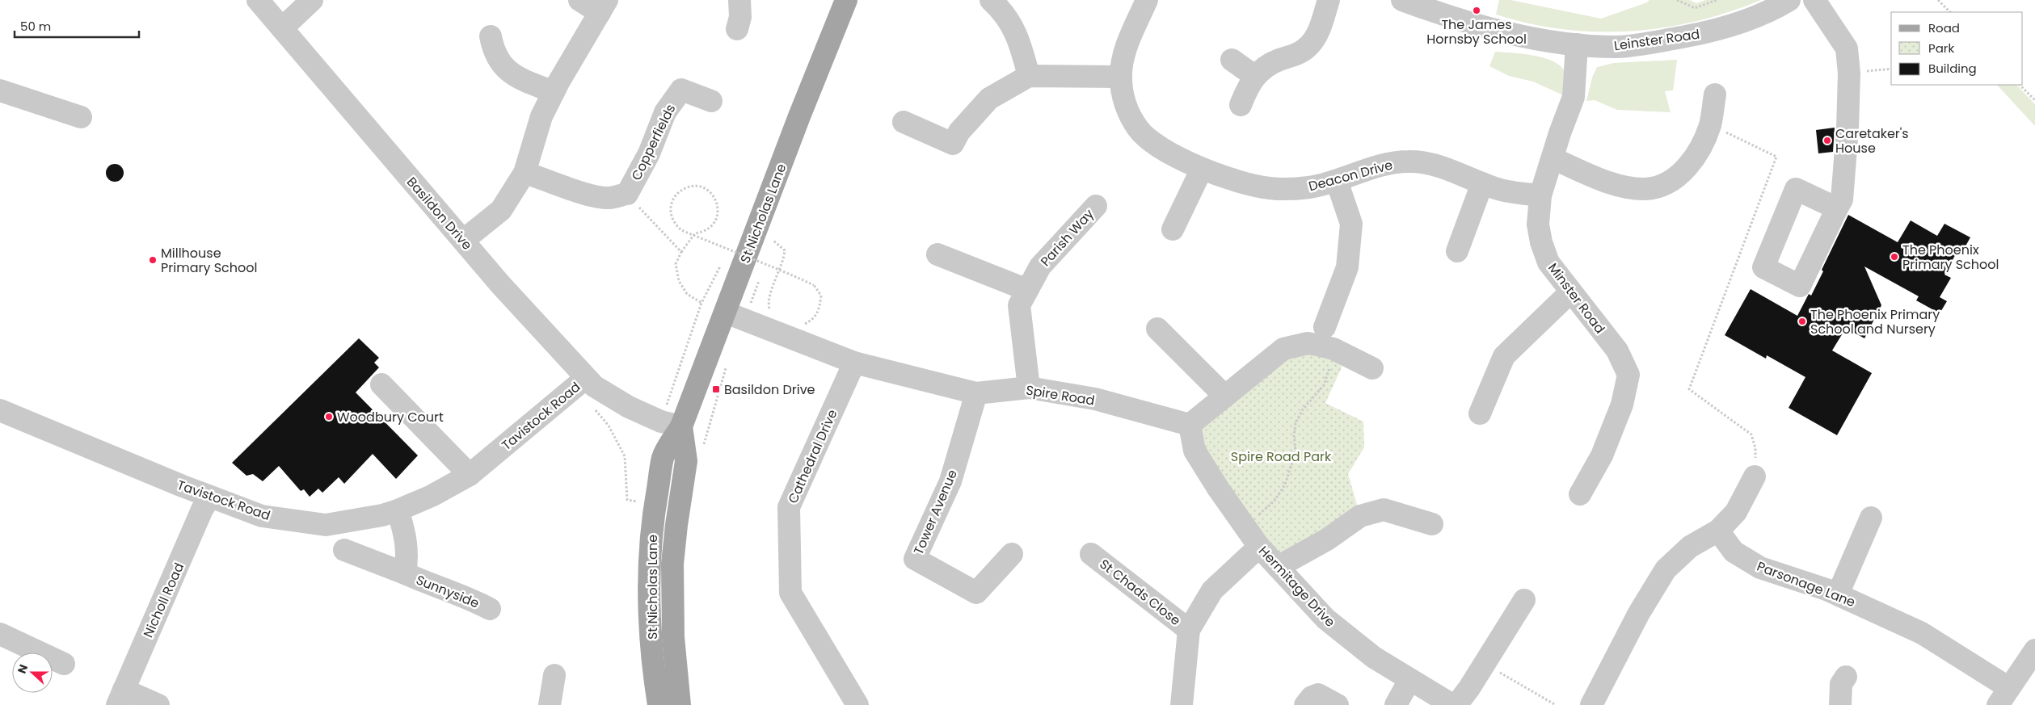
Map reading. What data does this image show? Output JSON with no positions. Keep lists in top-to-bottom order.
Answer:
{
  "streets": {
    "main road": ["St Nicholas Lane"],
    "street": [
      "Leinster Road",
      "Copperfields",
      "Deacon Drive",
      "Basildon Drive",
      "Parish Way",
      "Minster Road",
      "Spire Road",
      "Tavistock Road",
      "Cathedral Drive",
      "Tower Avenue",
      "Parsonage Lane",
      "Hermitage Drive",
      "Sunnyside",
      "St Chads Close",
      "Nicholl Road"
    ]
  },
  "crossings": [
    ["Leinster Road", "Minster Road"],
    ["Deacon Drive", "Minster Road"],
    ["Basildon Drive", "St Nicholas Lane"],
    ["Basildon Drive", "Tavistock Road"],
    ["St Nicholas Lane", "Spire Road"],
    ["Parish Way", "Spire Road"],
    ["Spire Road", "Cathedral Drive"],
    ["Spire Road", "Tower Avenue"],
    ["Spire Road", "Hermitage Drive"],
    ["Tavistock Road", "Sunnyside"],
    ["Tavistock Road", "Nicholl Road"]
  ],
  "parks": ["Spire Road Park"],
  "places": {
    "other": [
      "The James Hornsby School",
      "Caretaker's House",
      "The Phoenix Primary School",
      "Millhouse Primary School",
      "The Phoenix Primary School and Nursery",
      "Woodbury Court"
    ],
    "transit": ["Basildon Drive"]
  },
  "legend": ["Road", "Park", "Building"],
  "scale_bar": "50 m",
  "north": "left"
}
